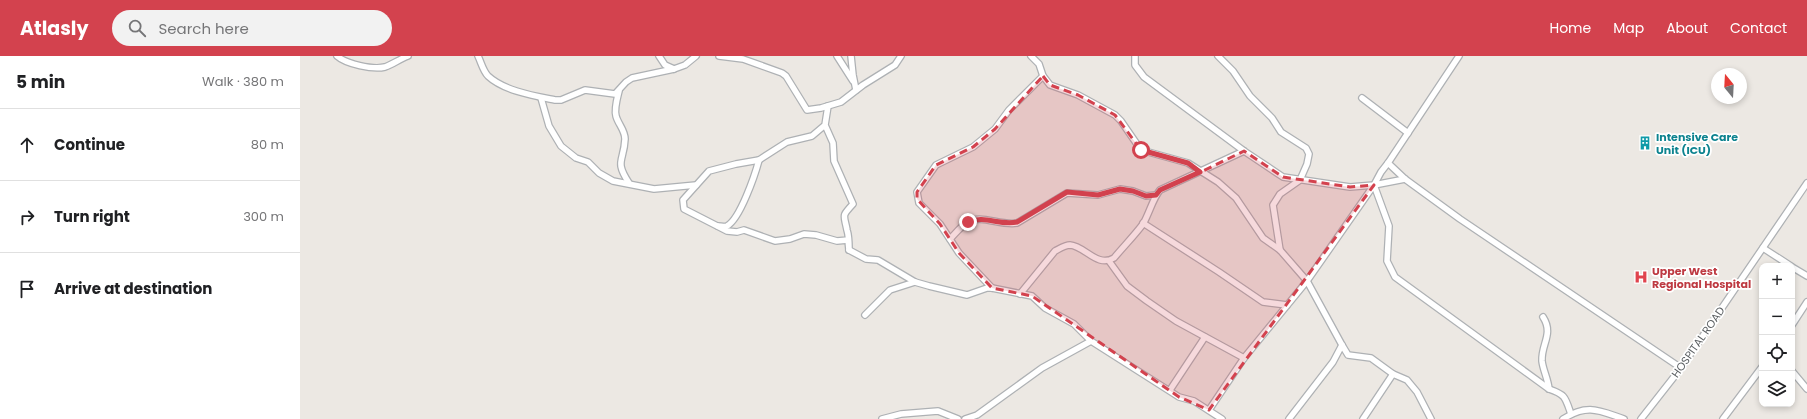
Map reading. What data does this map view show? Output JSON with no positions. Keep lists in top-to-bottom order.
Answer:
{
  "streets": {
    "street": ["HOSPITAL ROAD"]
  },
  "places": {
    "building": ["Intensive Care Unit (ICU)"],
    "hospital": ["Upper West Regional Hospital"]
  },
  "north": "top",
  "page": {
    "header": "Atlasly",
    "search": "Search here",
    "nav": [
      "Home",
      "Map",
      "About",
      "Contact"
    ],
    "heading": ["5 min", "Walk · 380 m"],
    "list": [
      ["Continue", "80 m"],
      ["Turn right", "300 m"],
      "Arrive at destination"
    ],
    "map_buttons": ["+", "−"]
  }
}
